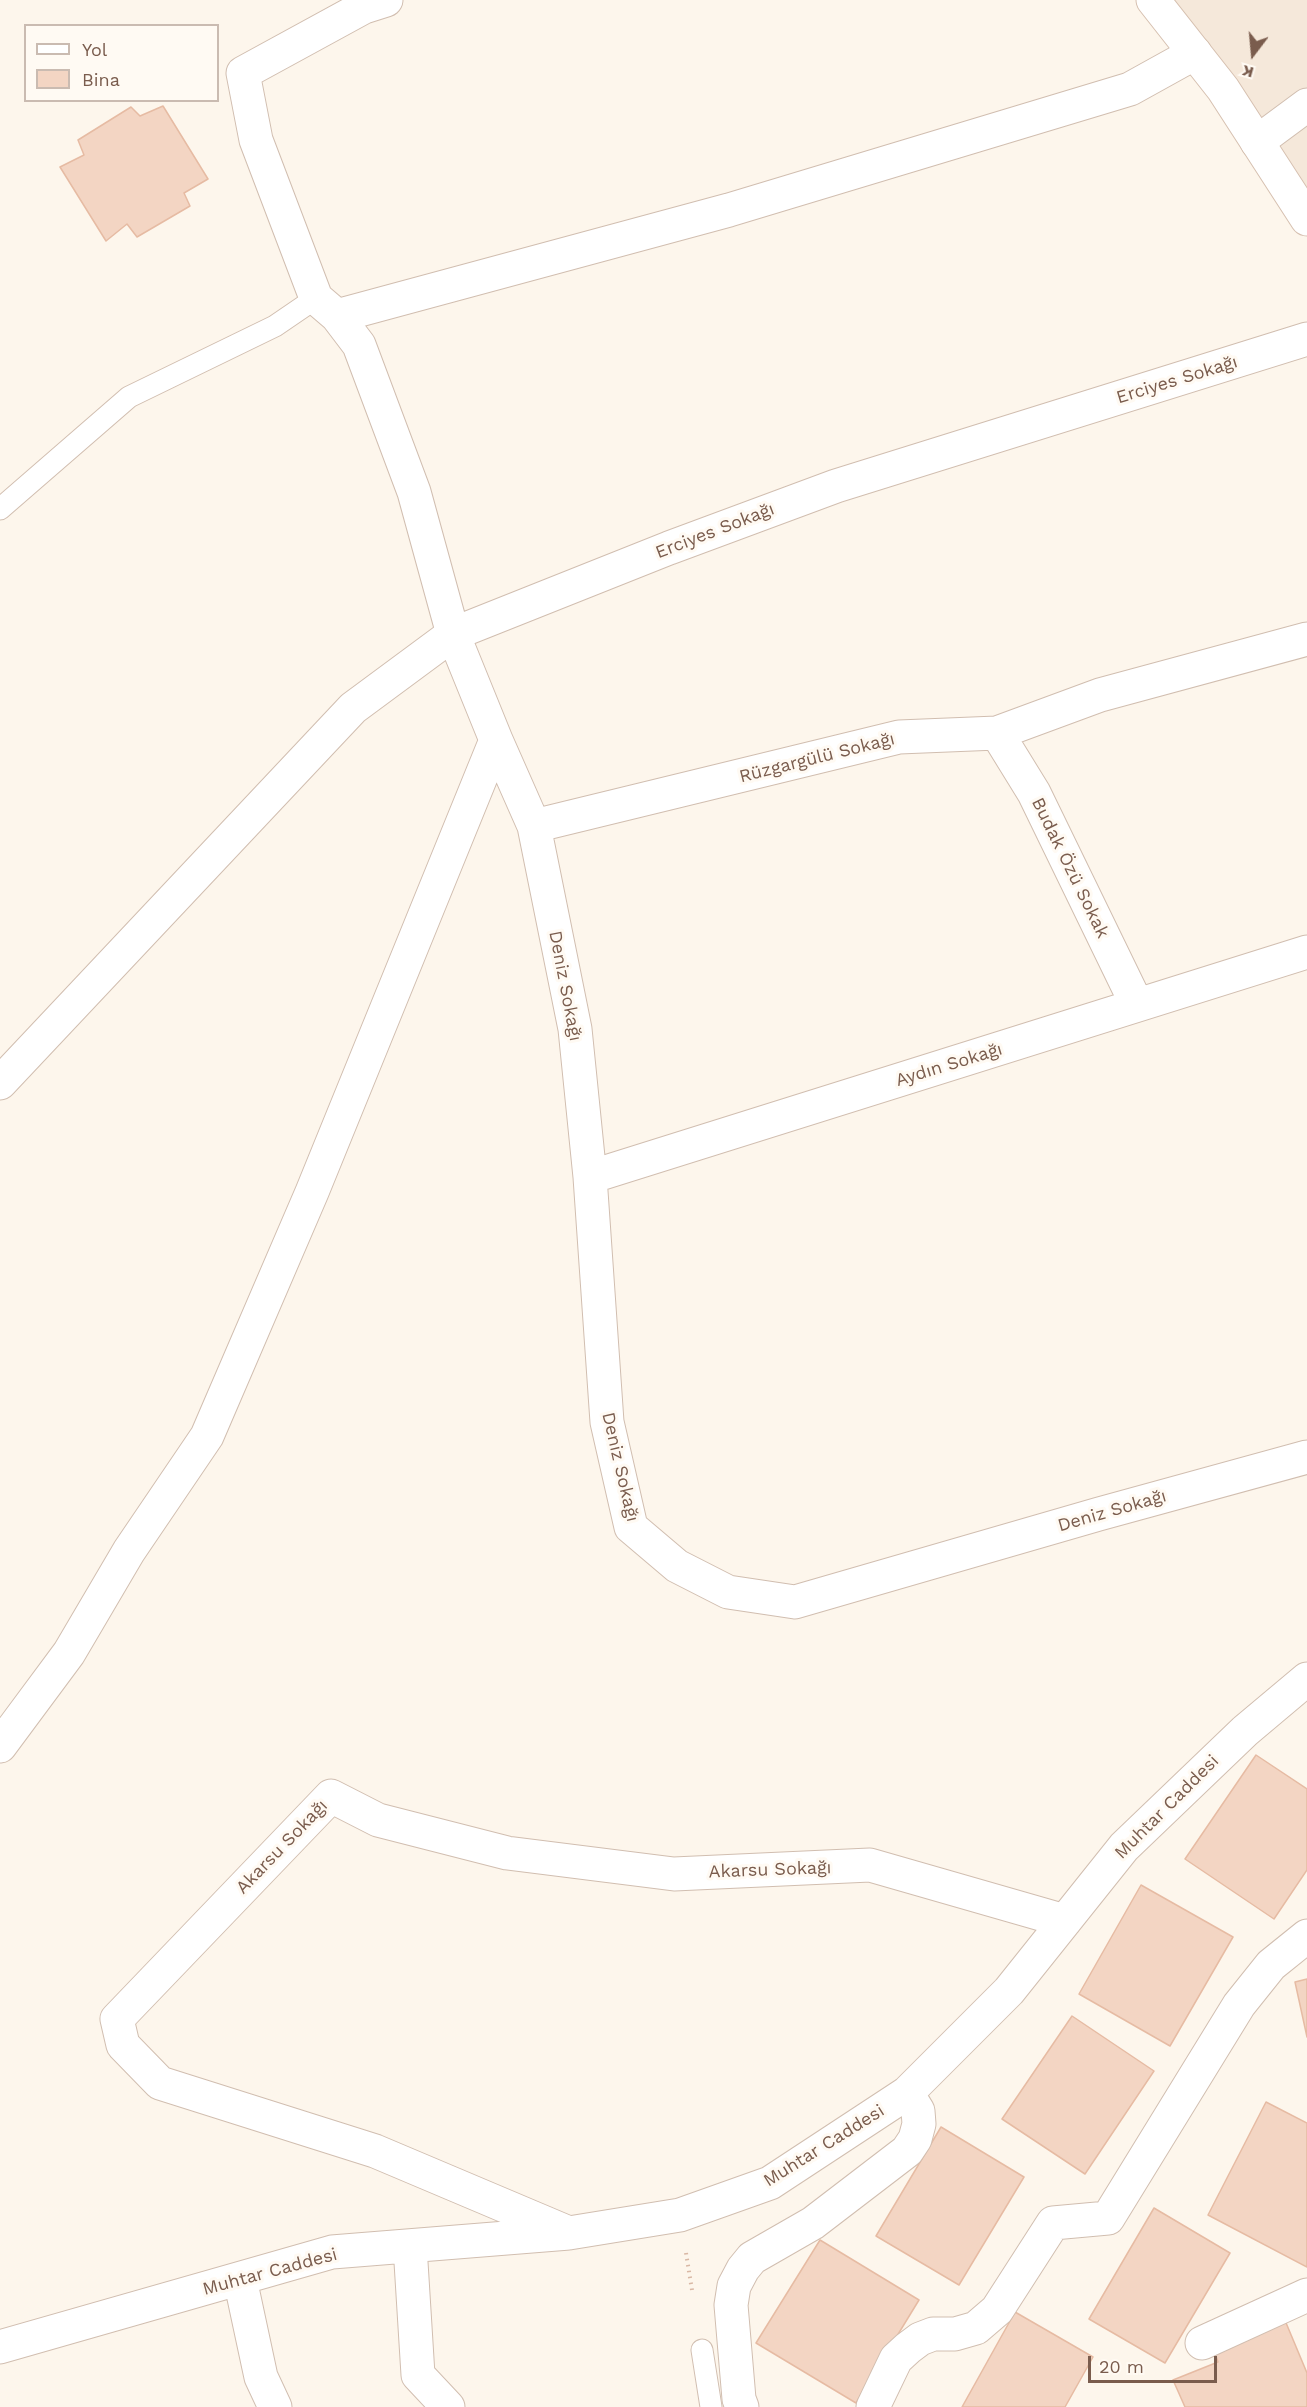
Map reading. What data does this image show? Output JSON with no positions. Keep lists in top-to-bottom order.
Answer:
{
  "streets": {
    "street": [
      "Erciyes Sokağı",
      "Rüzgargülü Sokağı",
      "Budak Özü Sokak",
      "Deniz Sokağı",
      "Aydın Sokağı",
      "Muhtar Caddesi",
      "Akarsu Sokağı"
    ]
  },
  "crossings": [
    ["Erciyes Sokağı", "Deniz Sokağı"],
    ["Rüzgargülü Sokağı", "Budak Özü Sokak"],
    ["Rüzgargülü Sokağı", "Deniz Sokağı"],
    ["Budak Özü Sokak", "Aydın Sokağı"],
    ["Deniz Sokağı", "Aydın Sokağı"],
    ["Muhtar Caddesi", "Akarsu Sokağı"]
  ],
  "legend": ["Yol", "Bina"],
  "scale_bar": "20 m",
  "north": "bottom"
}
